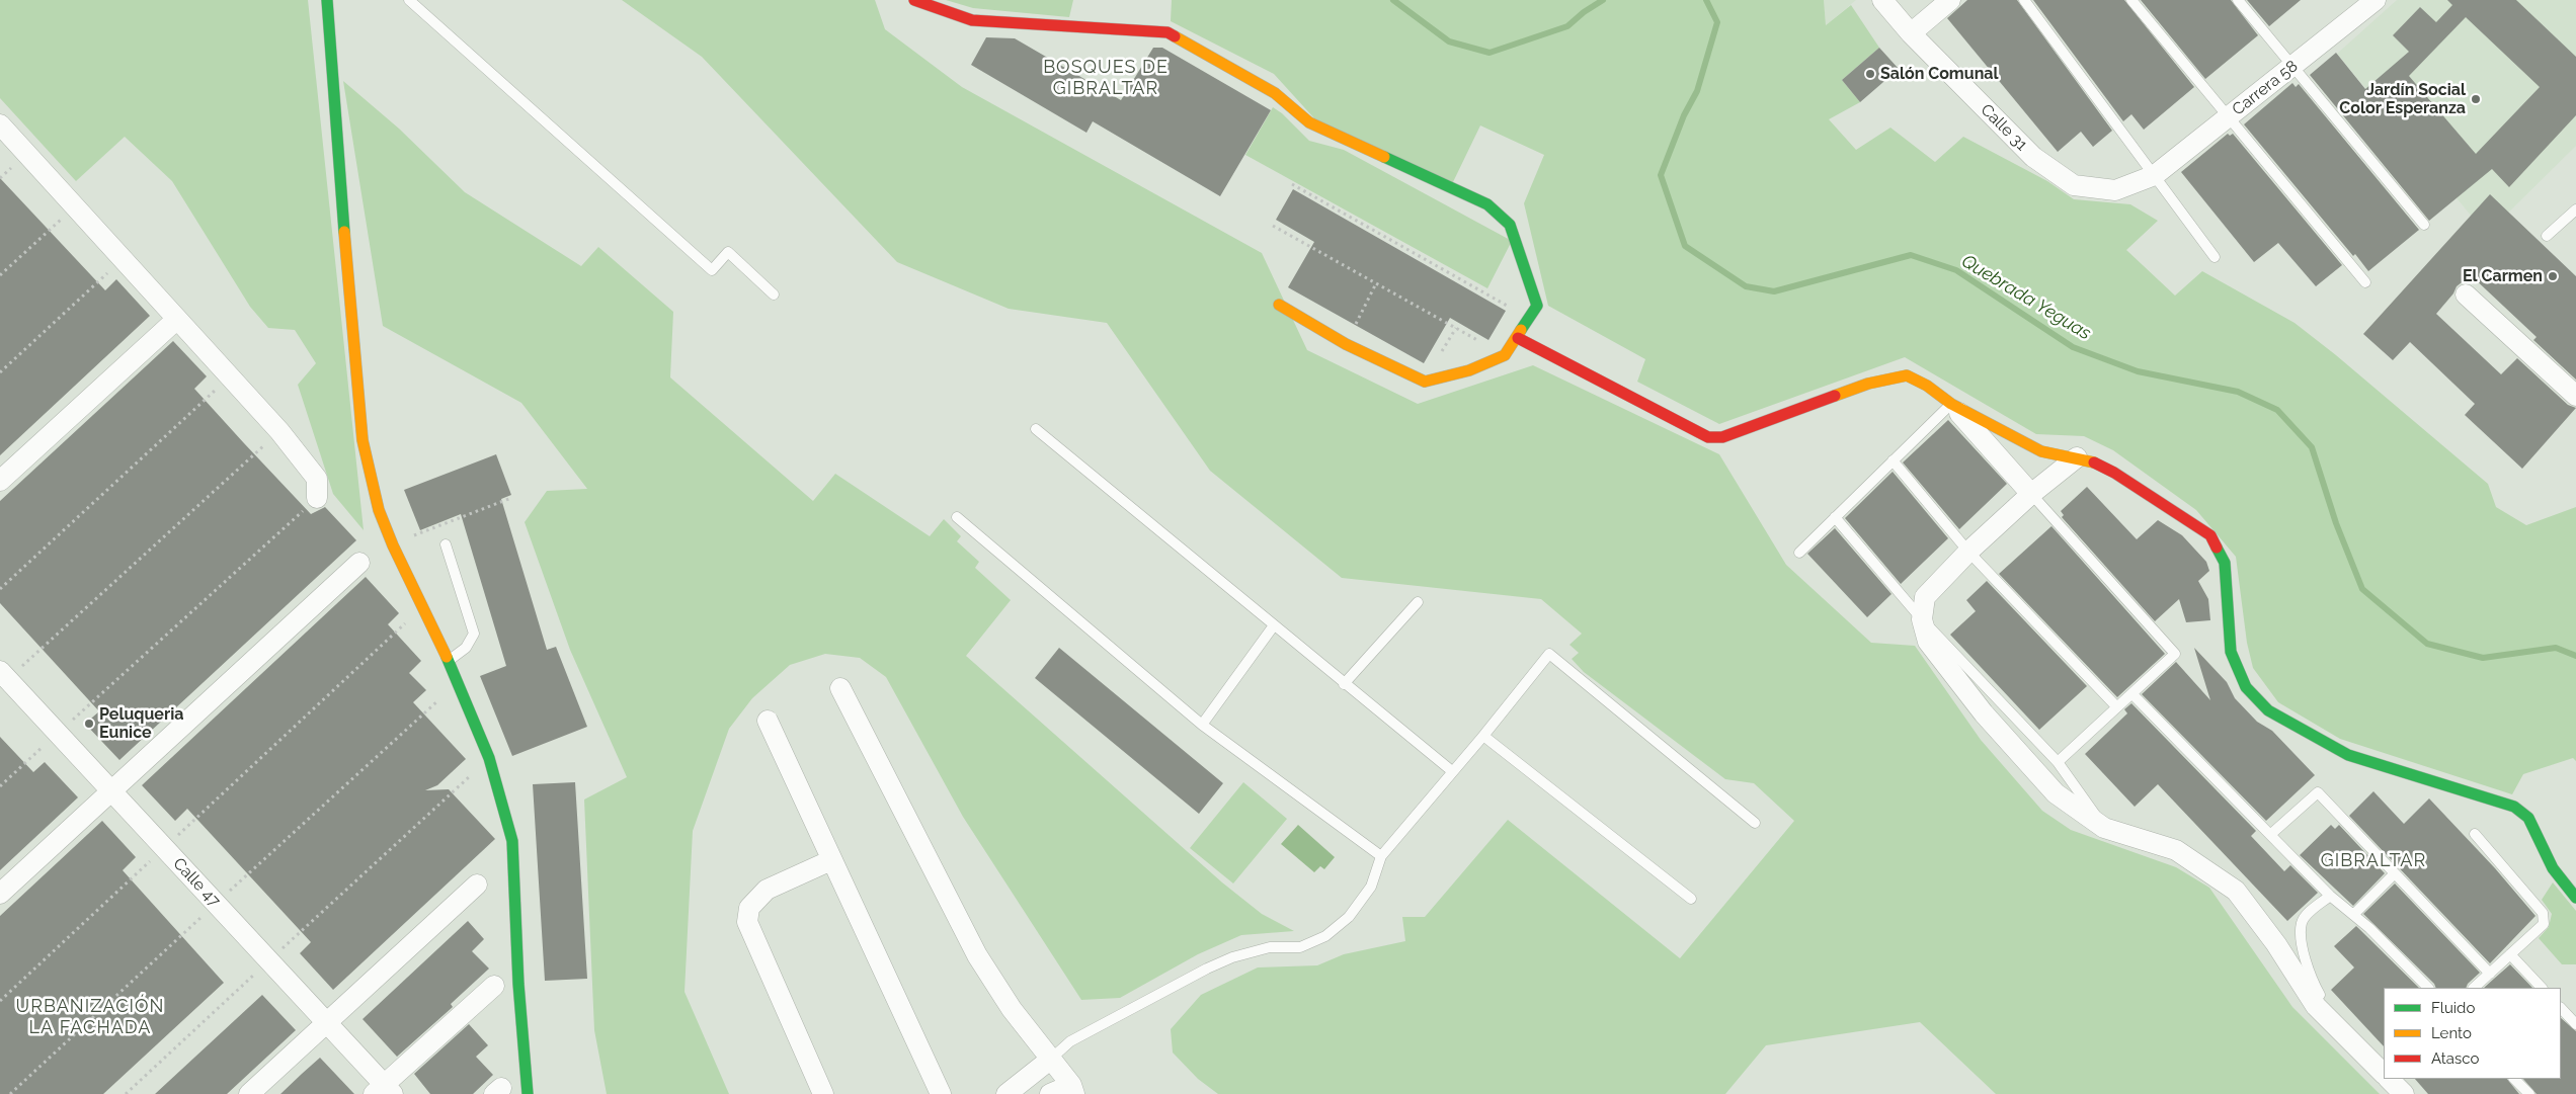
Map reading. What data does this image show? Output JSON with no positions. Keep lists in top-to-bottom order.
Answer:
{
  "streets": {
    "street": ["Carrera 58", "Calle 31", "Calle 47"]
  },
  "crossings": [
    ["Carrera 58", "Calle 31"]
  ],
  "districts": ["BOSQUES DE GIBRALTAR", "GIBRALTAR", "URBANIZACIÓN LA FACHADA"],
  "water": ["Quebrada Yeguas"],
  "places": [
    "Salón Comunal",
    "Jardín Social Color Esperanza",
    "El Carmen",
    "Peluqueria Eunice"
  ],
  "legend": ["Fluido", "Lento", "Atasco"]
}
